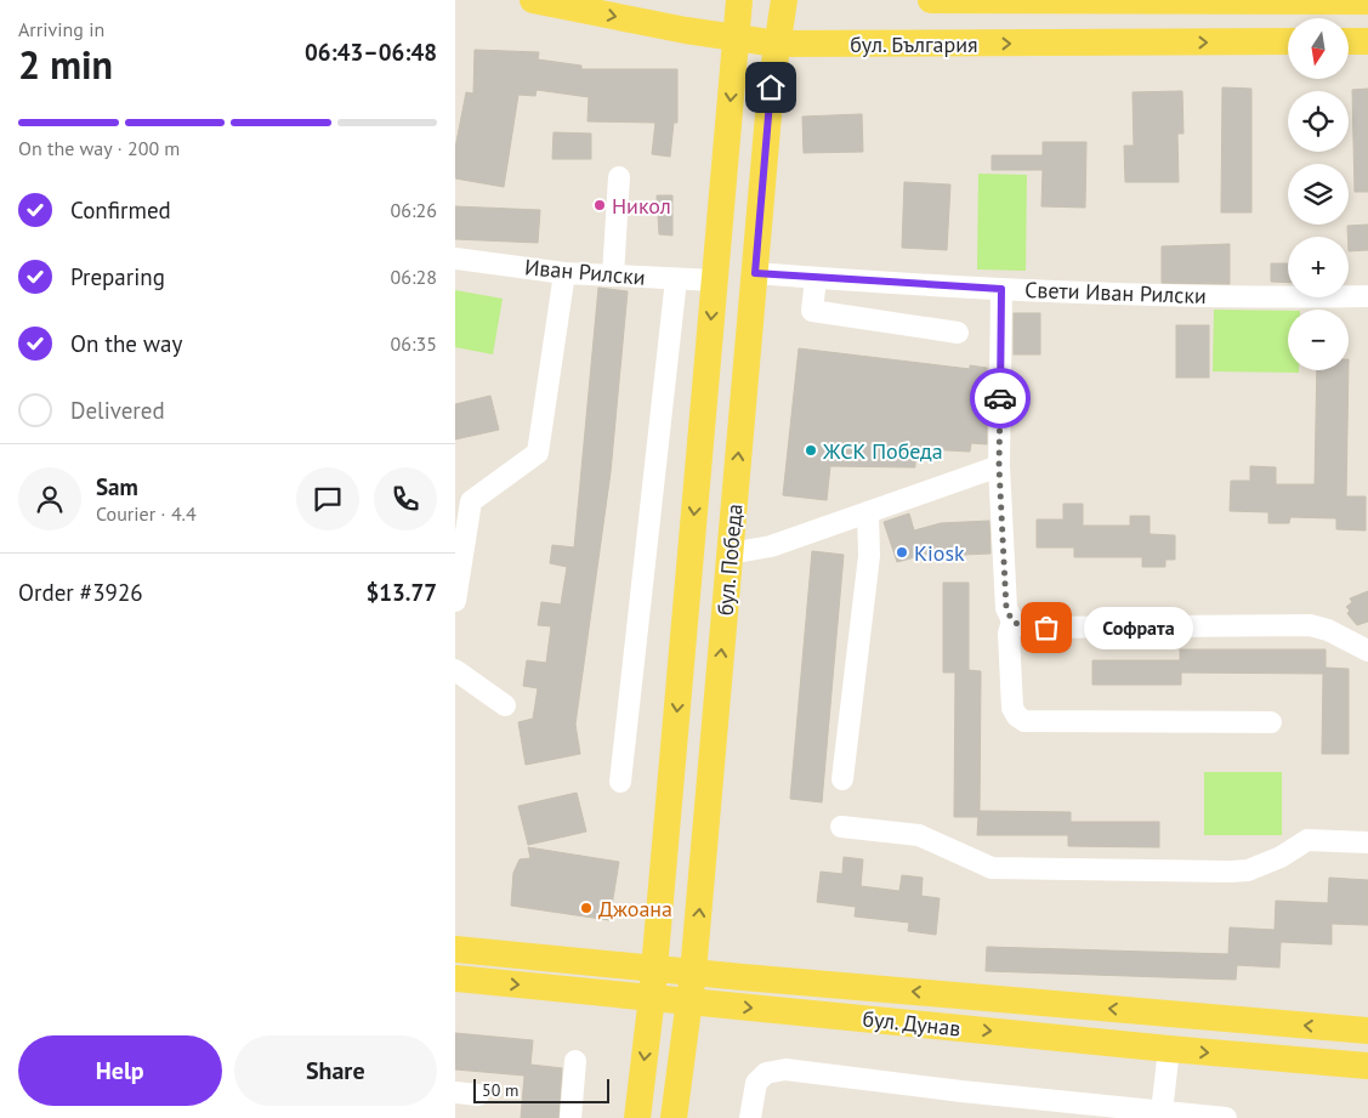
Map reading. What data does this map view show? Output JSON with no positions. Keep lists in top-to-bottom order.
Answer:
{
  "streets": {
    "main road": ["бул. България", "бул. Победа", "бул. Дунав"],
    "street": ["Иван Рилски", "Свети Иван Рилски"]
  },
  "crossings": [
    ["бул. България", "бул. Победа"],
    ["Иван Рилски", "бул. Победа"],
    ["Свети Иван Рилски", "бул. Победа"],
    ["бул. Победа", "бул. Дунав"]
  ],
  "places": [
    "Никол",
    "ЖСК Победа",
    "Kiosk",
    "Софрата",
    "Джоана"
  ],
  "scale_bar": "50 m",
  "north": "bottom",
  "page": {
    "heading": ["2 min", "Arriving in", "06:43–06:48"],
    "panel": [
      "Sam",
      "Courier · 4.4",
      "Order #3926",
      "$13.77"
    ],
    "map_buttons": ["+", "−"],
    "bar": "On the way · 200 m",
    "list": [
      ["Confirmed", "06:26"],
      ["Preparing", "06:28"],
      ["On the way", "06:35"],
      "Delivered"
    ],
    "bubble": "Софрата",
    "buttons": ["Help", "Share"],
    "scale": "50 m"
  }
}
